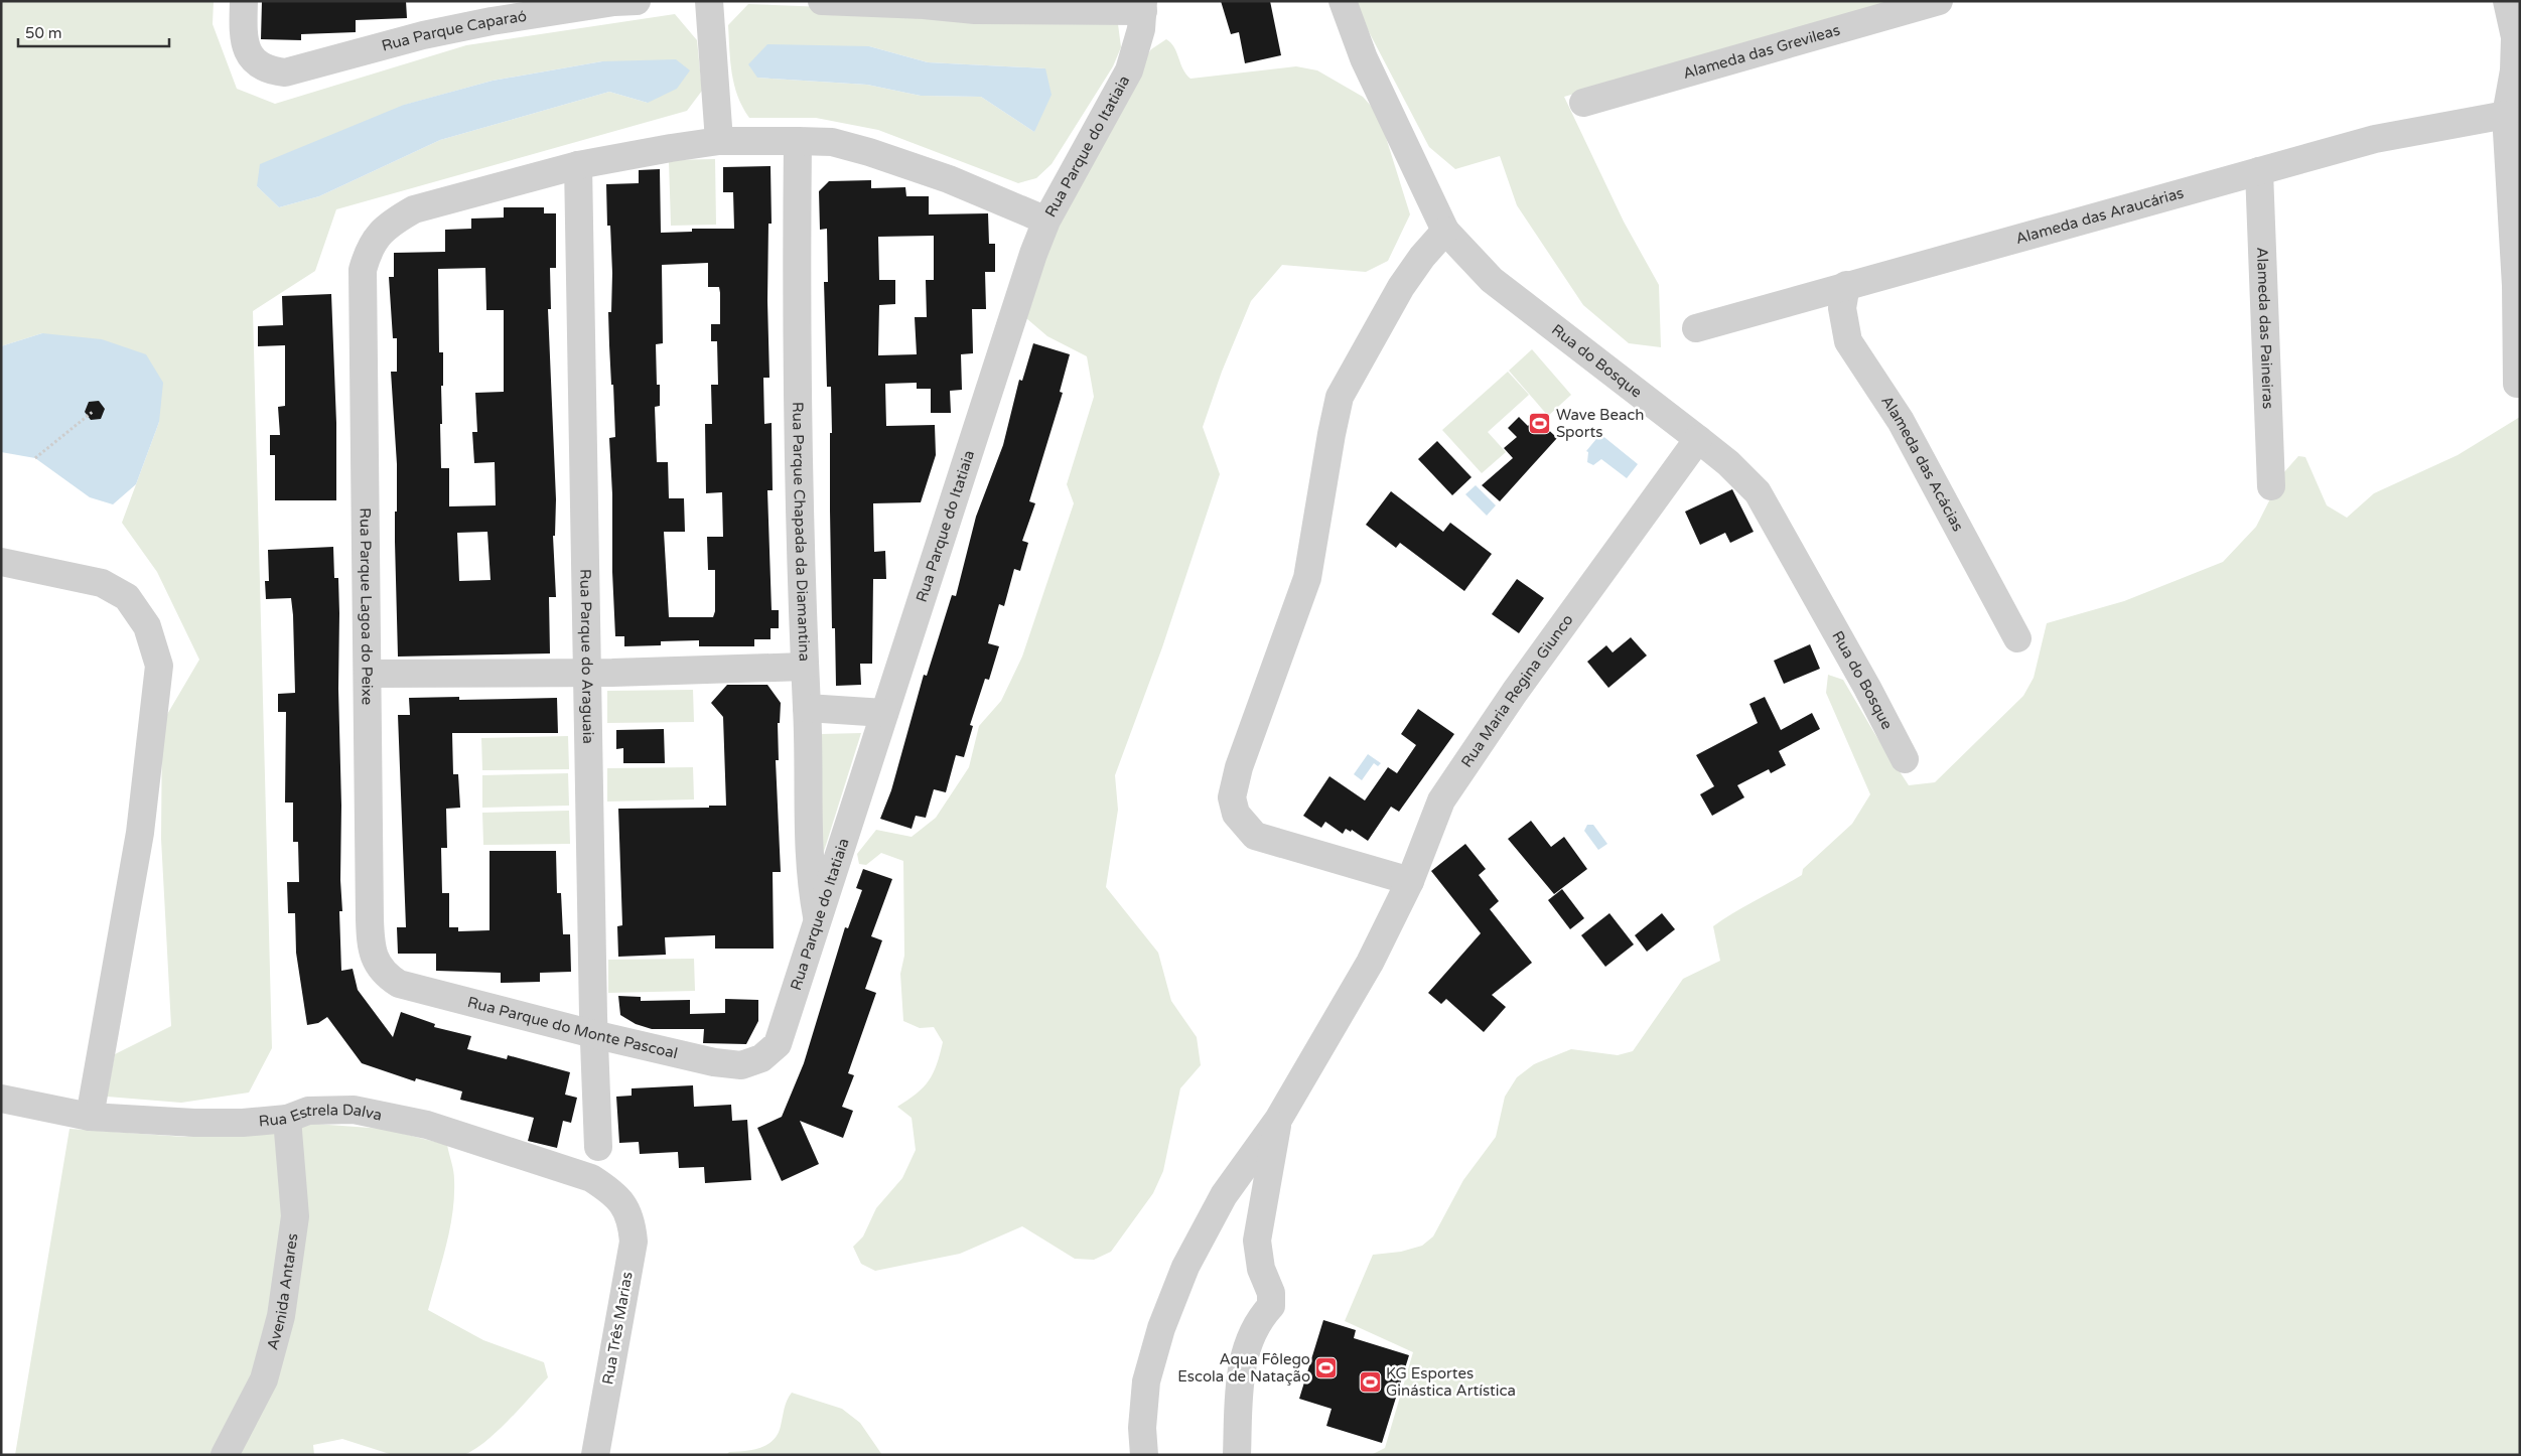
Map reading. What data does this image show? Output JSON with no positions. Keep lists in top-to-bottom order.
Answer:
{
  "streets": {
    "street": [
      "Rua Parque Caparaó",
      "Alameda das Grevileas",
      "Rua Parque do Itatiaia",
      "Alameda das Araucárias",
      "Alameda das Paineiras",
      "Rua do Bosque",
      "Alameda das Acácias",
      "Rua Parque Chapada da Diamantina",
      "Rua Parque Lagoa do Peixe",
      "Rua Parque do Araguaia",
      "Rua Maria Regina Giunco",
      "Rua Parque do Monte Pascoal",
      "Rua Estrela Dalva",
      "Avenida Antares",
      "Rua Três Marias"
    ]
  },
  "crossings": [
    ["Rua Parque do Itatiaia", "Rua Parque Chapada da Diamantina"],
    ["Rua Parque do Itatiaia", "Rua Parque do Monte Pascoal"],
    ["Alameda das Araucárias", "Alameda das Paineiras"],
    ["Alameda das Araucárias", "Alameda das Acácias"],
    ["Rua do Bosque", "Rua Maria Regina Giunco"],
    ["Rua Parque Lagoa do Peixe", "Rua Parque do Araguaia"],
    ["Rua Parque Lagoa do Peixe", "Rua Parque do Monte Pascoal"],
    ["Rua Parque do Araguaia", "Rua Parque do Monte Pascoal"],
    ["Rua Estrela Dalva", "Avenida Antares"],
    ["Rua Estrela Dalva", "Rua Três Marias"]
  ],
  "places": {
    "sports": ["Wave Beach Sports", "Aqua Fôlego Escola de Natação", "KG Esportes Ginástica Artística"]
  },
  "scale_bar": "50 m"
}
